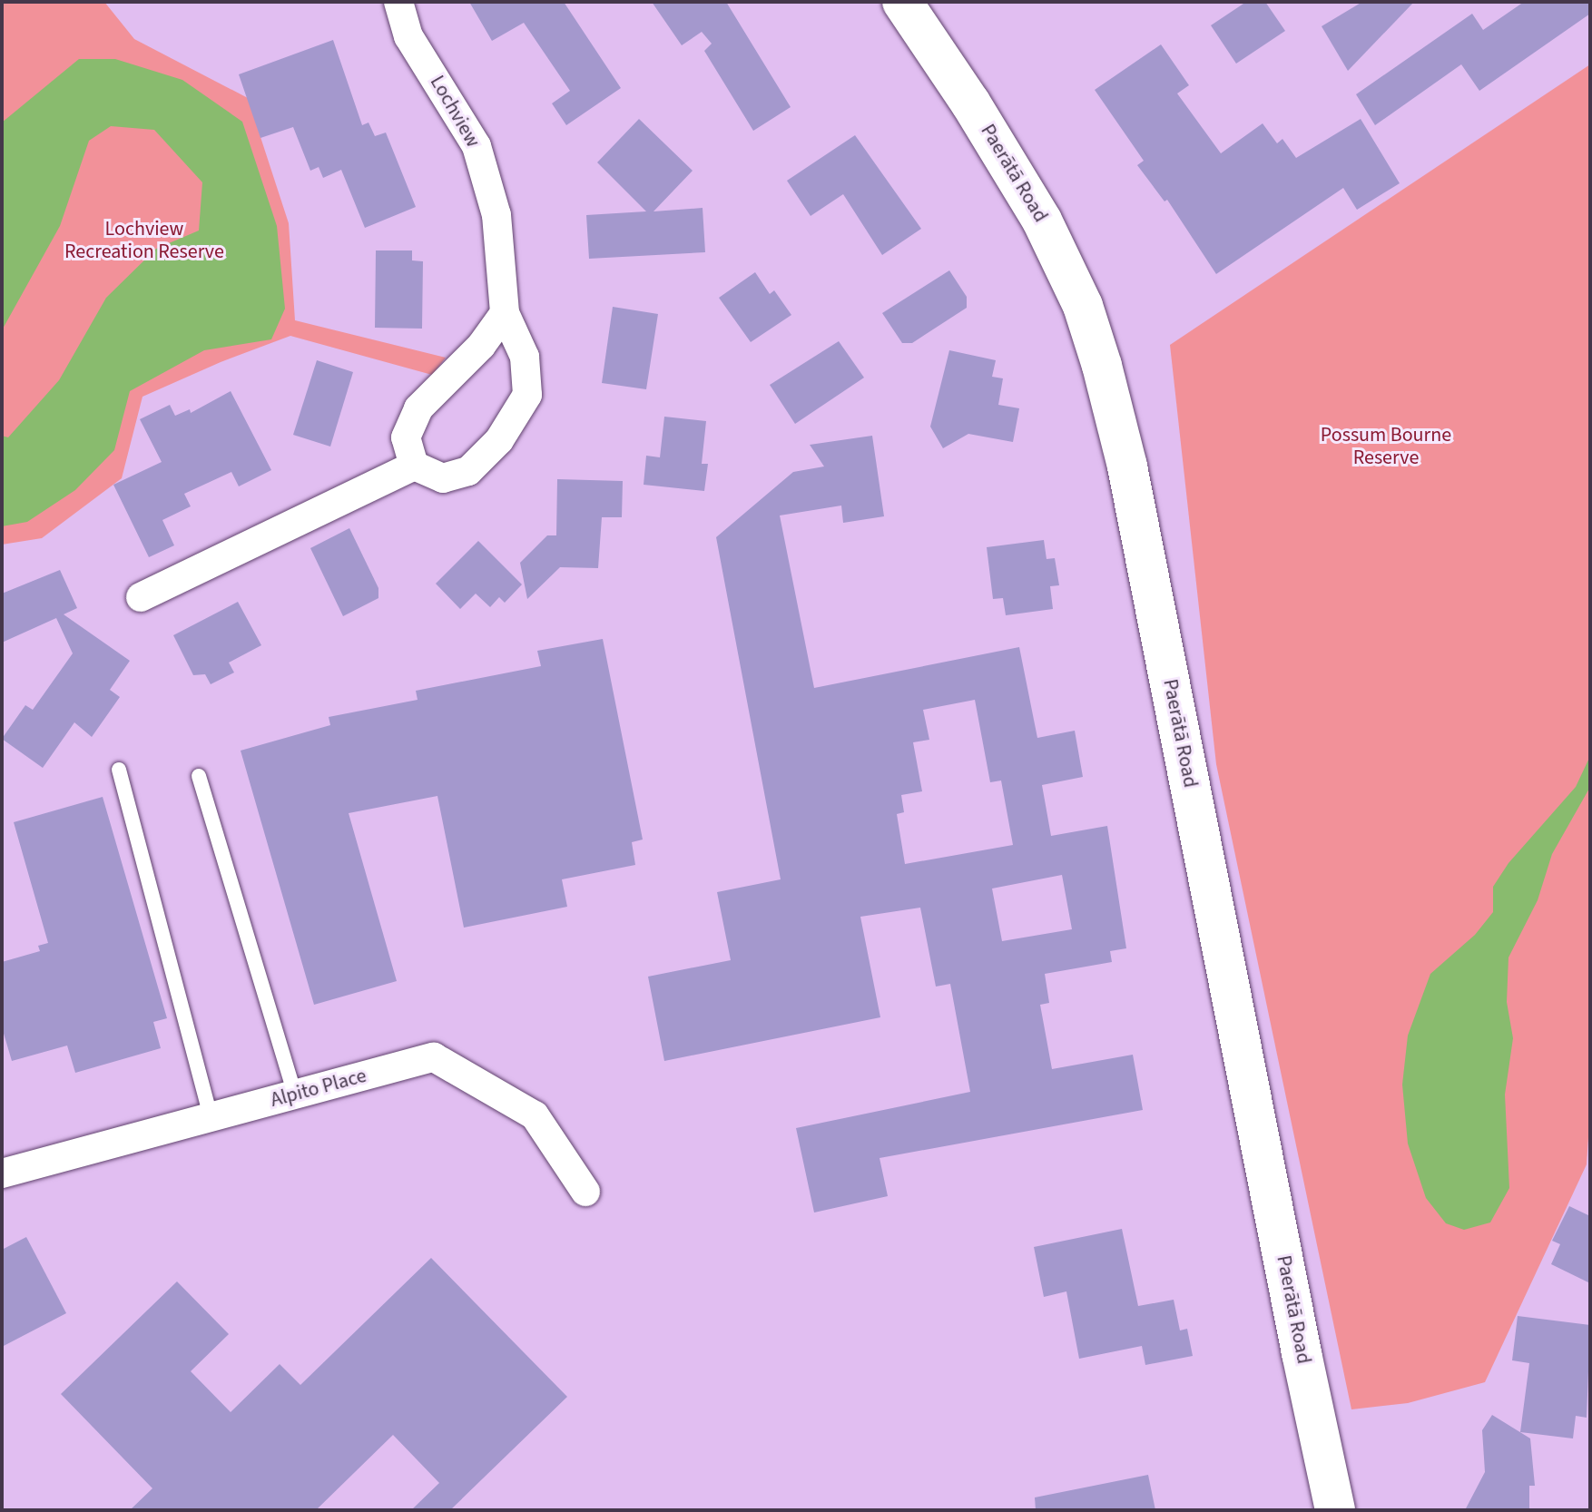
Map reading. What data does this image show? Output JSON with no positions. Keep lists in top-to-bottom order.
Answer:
{
  "streets": {
    "main road": ["Paerātā Road"],
    "street": ["Lochview", "Alpito Place"]
  },
  "parks": ["Lochview Recreation Reserve", "Possum Bourne Reserve"]
}
